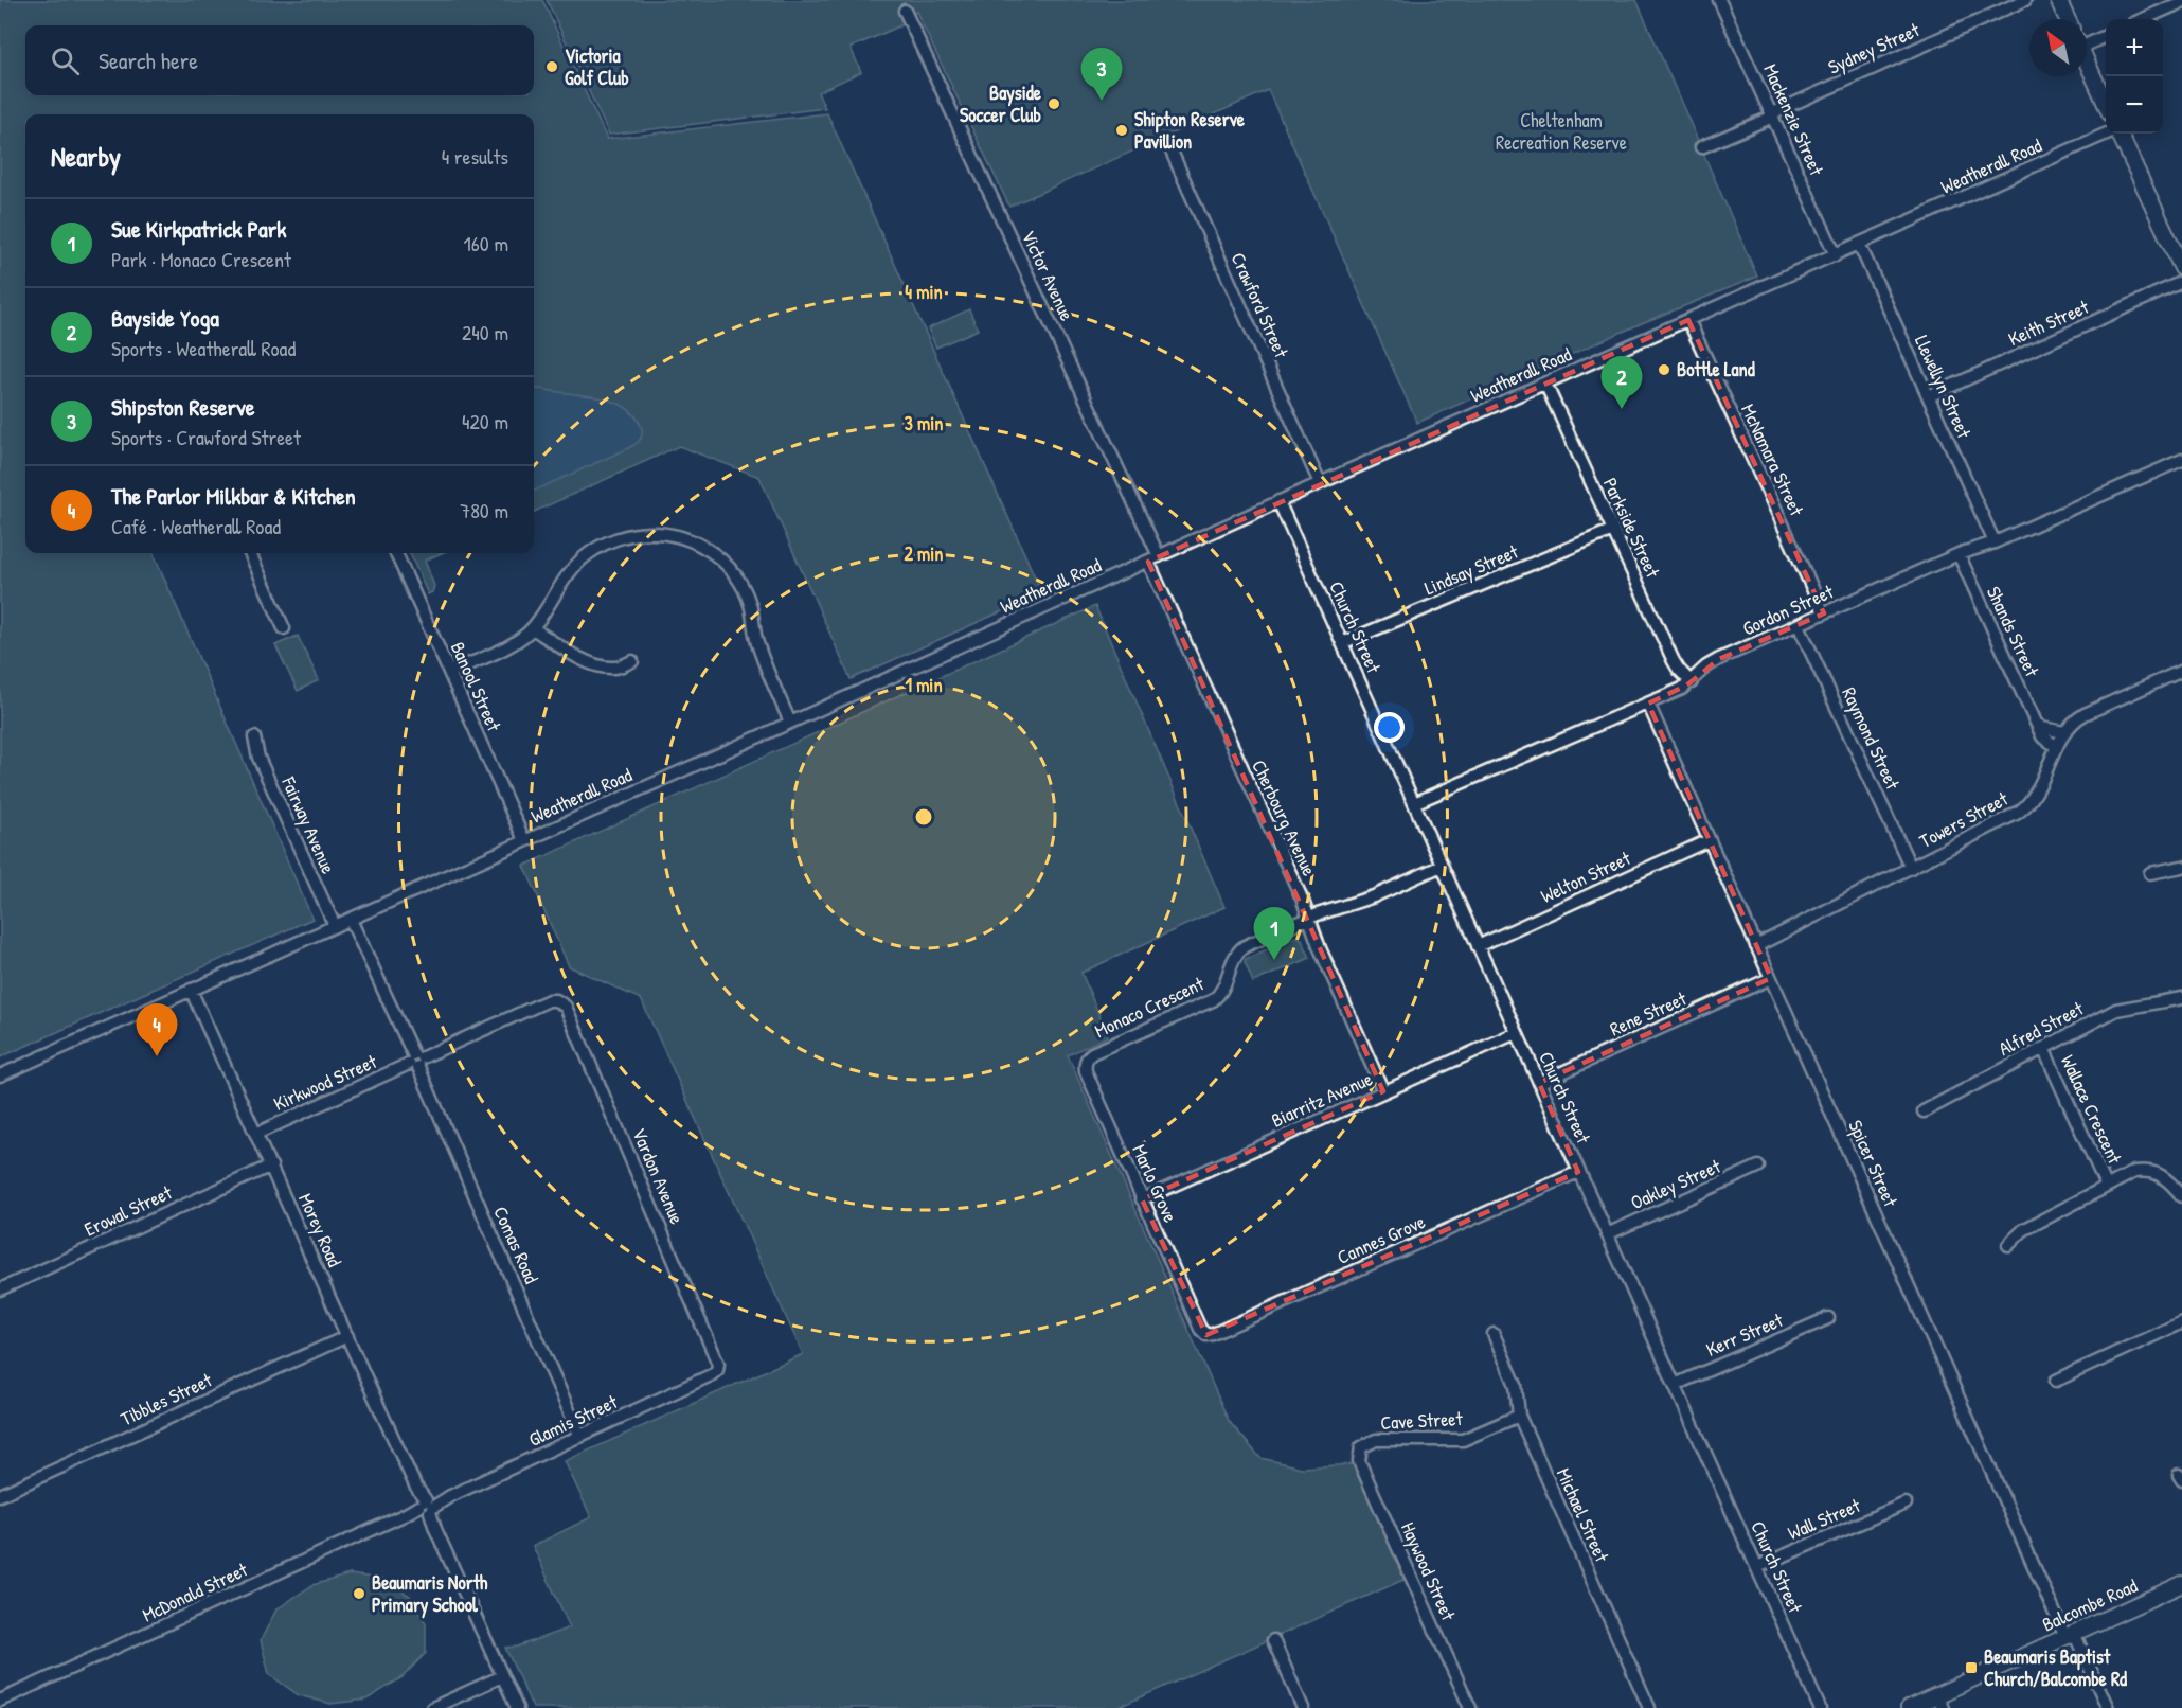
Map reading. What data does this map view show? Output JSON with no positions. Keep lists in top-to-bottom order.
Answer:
{
  "streets": {
    "main road": ["Balcombe Road"],
    "street": [
      "Sydney Street",
      "Mackenzie Street",
      "Weatherall Road",
      "Victor Avenue",
      "Crawford Street",
      "Keith Street",
      "Llewellyn Street",
      "McNamara Street",
      "Parkside Street",
      "Lindsay Street",
      "Gordon Street",
      "Church Street",
      "Shands Street",
      "Banool Street",
      "Raymond Street",
      "Cherbourg Avenue",
      "Towers Street",
      "Fairway Avenue",
      "Welton Street",
      "Monaco Crescent",
      "Rene Street",
      "Alfred Street",
      "Kirkwood Street",
      "Biarritz Avenue",
      "Wallace Crescent",
      "Spicer Street",
      "Vardon Avenue",
      "Marlo Grove",
      "Oakley Street",
      "Erowal Street",
      "Morey Road",
      "Cannes Grove",
      "Comas Road",
      "Kerr Street",
      "Tibbles Street",
      "Glamis Street",
      "Cave Street",
      "Michael Street",
      "Wall Street",
      "Haywood Street",
      "McDonald Street"
    ]
  },
  "crossings": [
    ["Sydney Street", "Mackenzie Street"],
    ["Mackenzie Street", "Weatherall Road"],
    ["Weatherall Road", "Victor Avenue"],
    ["Weatherall Road", "Crawford Street"],
    ["Weatherall Road", "Llewellyn Street"],
    ["Weatherall Road", "McNamara Street"],
    ["Weatherall Road", "Parkside Street"],
    ["Weatherall Road", "Church Street"],
    ["Weatherall Road", "Banool Street"],
    ["Weatherall Road", "Cherbourg Avenue"],
    ["Weatherall Road", "Fairway Avenue"],
    ["Weatherall Road", "Morey Road"],
    ["Weatherall Road", "Comas Road"],
    ["Victor Avenue", "Cherbourg Avenue"],
    ["Keith Street", "Llewellyn Street"],
    ["Llewellyn Street", "Gordon Street"],
    ["McNamara Street", "Gordon Street"],
    ["Parkside Street", "Lindsay Street"],
    ["Parkside Street", "Gordon Street"],
    ["Lindsay Street", "Church Street"],
    ["Gordon Street", "Church Street"],
    ["Gordon Street", "Shands Street"],
    ["Gordon Street", "Raymond Street"],
    ["Gordon Street", "Spicer Street"],
    ["Church Street", "Welton Street"],
    ["Church Street", "Monaco Crescent"],
    ["Church Street", "Rene Street"],
    ["Church Street", "Biarritz Avenue"],
    ["Church Street", "Oakley Street"],
    ["Church Street", "Cannes Grove"],
    ["Church Street", "Kerr Street"],
    ["Church Street", "Wall Street"],
    ["Shands Street", "Towers Street"],
    ["Raymond Street", "Towers Street"],
    ["Cherbourg Avenue", "Monaco Crescent"],
    ["Cherbourg Avenue", "Biarritz Avenue"],
    ["Towers Street", "Spicer Street"],
    ["Welton Street", "Spicer Street"],
    ["Monaco Crescent", "Marlo Grove"],
    ["Rene Street", "Spicer Street"],
    ["Alfred Street", "Wallace Crescent"],
    ["Kirkwood Street", "Vardon Avenue"],
    ["Kirkwood Street", "Morey Road"],
    ["Kirkwood Street", "Comas Road"],
    ["Biarritz Avenue", "Marlo Grove"],
    ["Spicer Street", "Balcombe Road"],
    ["Vardon Avenue", "Glamis Street"],
    ["Marlo Grove", "Cannes Grove"],
    ["Erowal Street", "Morey Road"],
    ["Morey Road", "Tibbles Street"],
    ["Morey Road", "Glamis Street"],
    ["Morey Road", "McDonald Street"],
    ["Comas Road", "Glamis Street"],
    ["Glamis Street", "McDonald Street"],
    ["Cave Street", "Michael Street"],
    ["Cave Street", "Haywood Street"]
  ],
  "parks": ["Cheltenham Recreation Reserve"],
  "places": {
    "other": [
      "Victoria Golf Club",
      "Bayside Soccer Club",
      "Shipton Reserve Pavillion",
      "Bottle Land",
      "Beaumaris North Primary School"
    ],
    "transit": ["Beaumaris Baptist Church/Balcombe Rd"]
  },
  "north": "top left",
  "page": {
    "map_buttons": ["+", "−"],
    "search": "Search here",
    "pins": [
      "3",
      "2",
      "1",
      "4"
    ],
    "heading": ["Nearby", "4 results"],
    "list": [
      {
        "mark": "1",
        "name": "Sue Kirkpatrick Park",
        "note": "Park · Monaco Crescent",
        "value": "160 m"
      },
      {
        "mark": "2",
        "name": "Bayside Yoga",
        "note": "Sports · Weatherall Road",
        "value": "240 m"
      },
      {
        "mark": "3",
        "name": "Shipston Reserve",
        "note": "Sports · Crawford Street",
        "value": "420 m"
      },
      {
        "mark": "4",
        "name": "The Parlor Milkbar & Kitchen",
        "note": "Café · Weatherall Road",
        "value": "780 m"
      }
    ]
  },
  "rings": [
    "4 min",
    "3 min",
    "2 min",
    "1 min"
  ]
}
